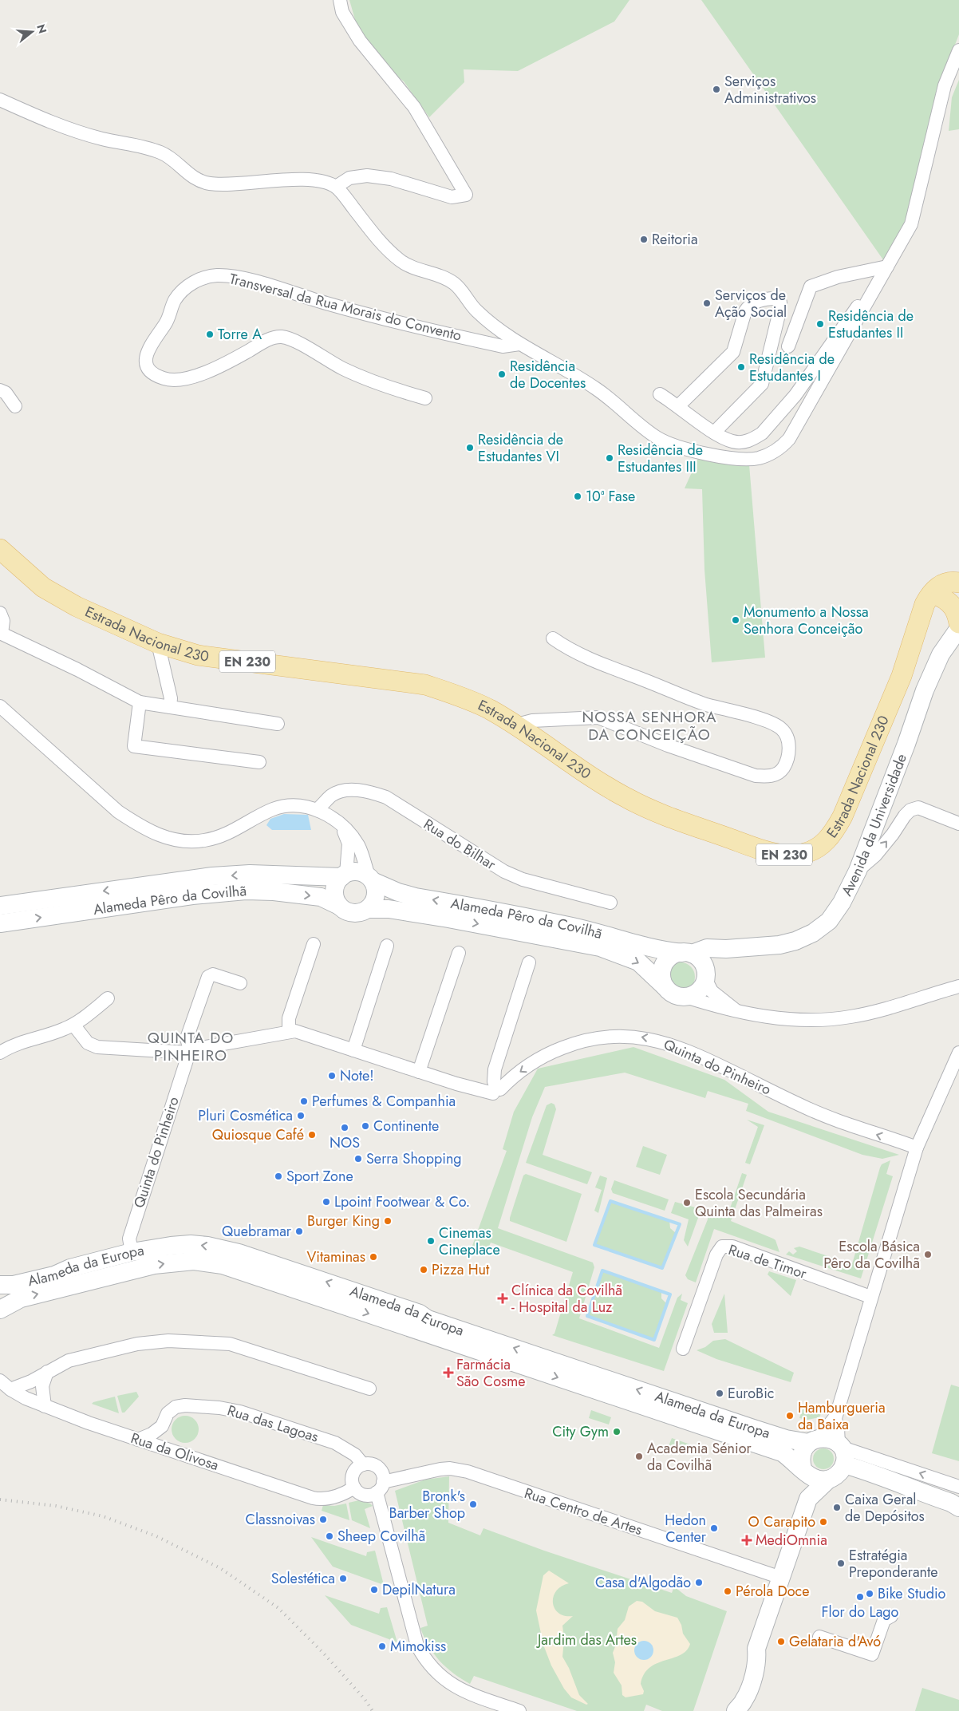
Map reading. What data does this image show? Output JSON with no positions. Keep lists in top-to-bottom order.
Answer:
{
  "streets": {
    "main road": [
      "Estrada Nacional 230",
      "EN 230",
      "Avenida da Universidade",
      "Alameda Pêro da Covilhã",
      "Alameda da Europa"
    ],
    "street": [
      "Transversal da Rua Morais do Convento",
      "Rua do Bilhar",
      "Quinta do Pinheiro",
      "Rua de Timor",
      "Rua das Lagoas",
      "Rua da Olivosa",
      "Rua Centro de Artes"
    ]
  },
  "crossings": [
    ["Estrada Nacional 230", "EN 230"],
    ["Avenida da Universidade", "Alameda Pêro da Covilhã"],
    ["Quinta do Pinheiro", "Alameda da Europa"],
    ["Rua das Lagoas", "Rua da Olivosa"],
    ["Rua das Lagoas", "Rua Centro de Artes"],
    ["Rua da Olivosa", "Rua Centro de Artes"]
  ],
  "districts": ["NOSSA SENHORA DA CONCEIÇÃO", "QUINTA DO PINHEIRO"],
  "parks": ["Jardim das Artes"],
  "places": {
    "other": [
      "Serviços Administrativos",
      "Reitoria",
      "Serviços de Ação Social",
      "Residência de Estudantes II",
      "Torre A",
      "Residência de Estudantes I",
      "Residência de Docentes",
      "Residência de Estudantes VI",
      "Residência de Estudantes III",
      "10ª Fase",
      "Monumento a Nossa Senhora Conceição",
      "Note!",
      "Perfumes & Companhia",
      "Pluri Cosmética",
      "Continente",
      "NOS",
      "Quiosque Café",
      "Serra Shopping",
      "Sport Zone",
      "Lpoint Footwear & Co.",
      "Escola Secundária Quinta das Palmeiras",
      "Burger King",
      "Quebramar",
      "Cinemas Cineplace",
      "Escola Básica Pêro da Covilhã",
      "Vitaminas",
      "Pizza Hut",
      "EuroBic",
      "Hamburgueria da Baixa",
      "City Gym",
      "Academia Sénior da Covilhã",
      "Bronk's Barber Shop",
      "Caixa Geral de Depósitos",
      "Classnoivas",
      "O Carapito",
      "Hedon Center",
      "Sheep Covilhã",
      "Estratégia Preponderante",
      "Solestética",
      "Casa d'Algodão",
      "DepilNatura",
      "Pérola Doce",
      "Bike Studio",
      "Flor do Lago",
      "Gelataria d'Avó",
      "Mimokiss"
    ],
    "health": ["Clínica da Covilhã - Hospital da Luz", "Farmácia São Cosme", "MediOmnia"]
  },
  "north": "right"
}
